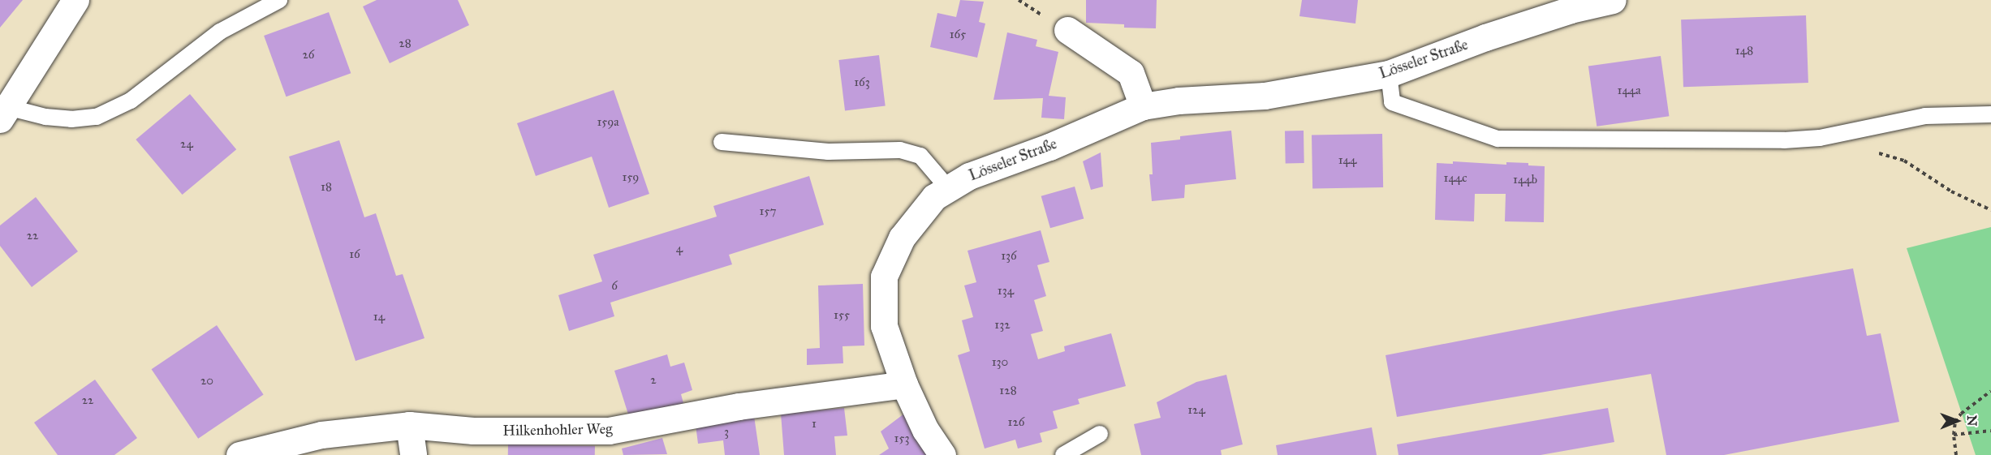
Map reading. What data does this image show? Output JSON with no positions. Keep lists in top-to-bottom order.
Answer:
{
  "streets": {
    "street": ["Lösseler Straße", "Hilkenhohler Weg"]
  },
  "crossings": [
    ["Lösseler Straße", "Hilkenhohler Weg"]
  ],
  "house_numbers": [
    "165",
    "28",
    "148",
    "26",
    "163",
    "144a",
    "159a",
    "24",
    "144",
    "159",
    "144c",
    "144b",
    "18",
    "157",
    "22",
    "4",
    "16",
    "136",
    "6",
    "134",
    "155",
    "14",
    "132",
    "130",
    "2",
    "20",
    "128",
    "22",
    "124",
    "126",
    "1",
    "3",
    "153"
  ],
  "north": "right"
}
